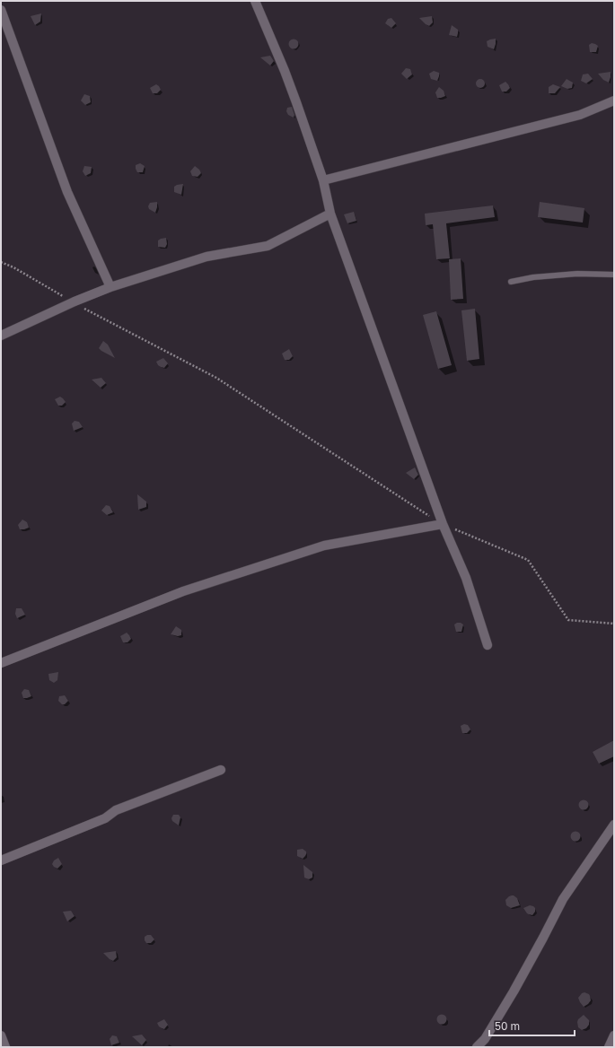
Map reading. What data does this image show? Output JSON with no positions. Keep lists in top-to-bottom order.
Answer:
{
  "scale_bar": "50 m"
}
